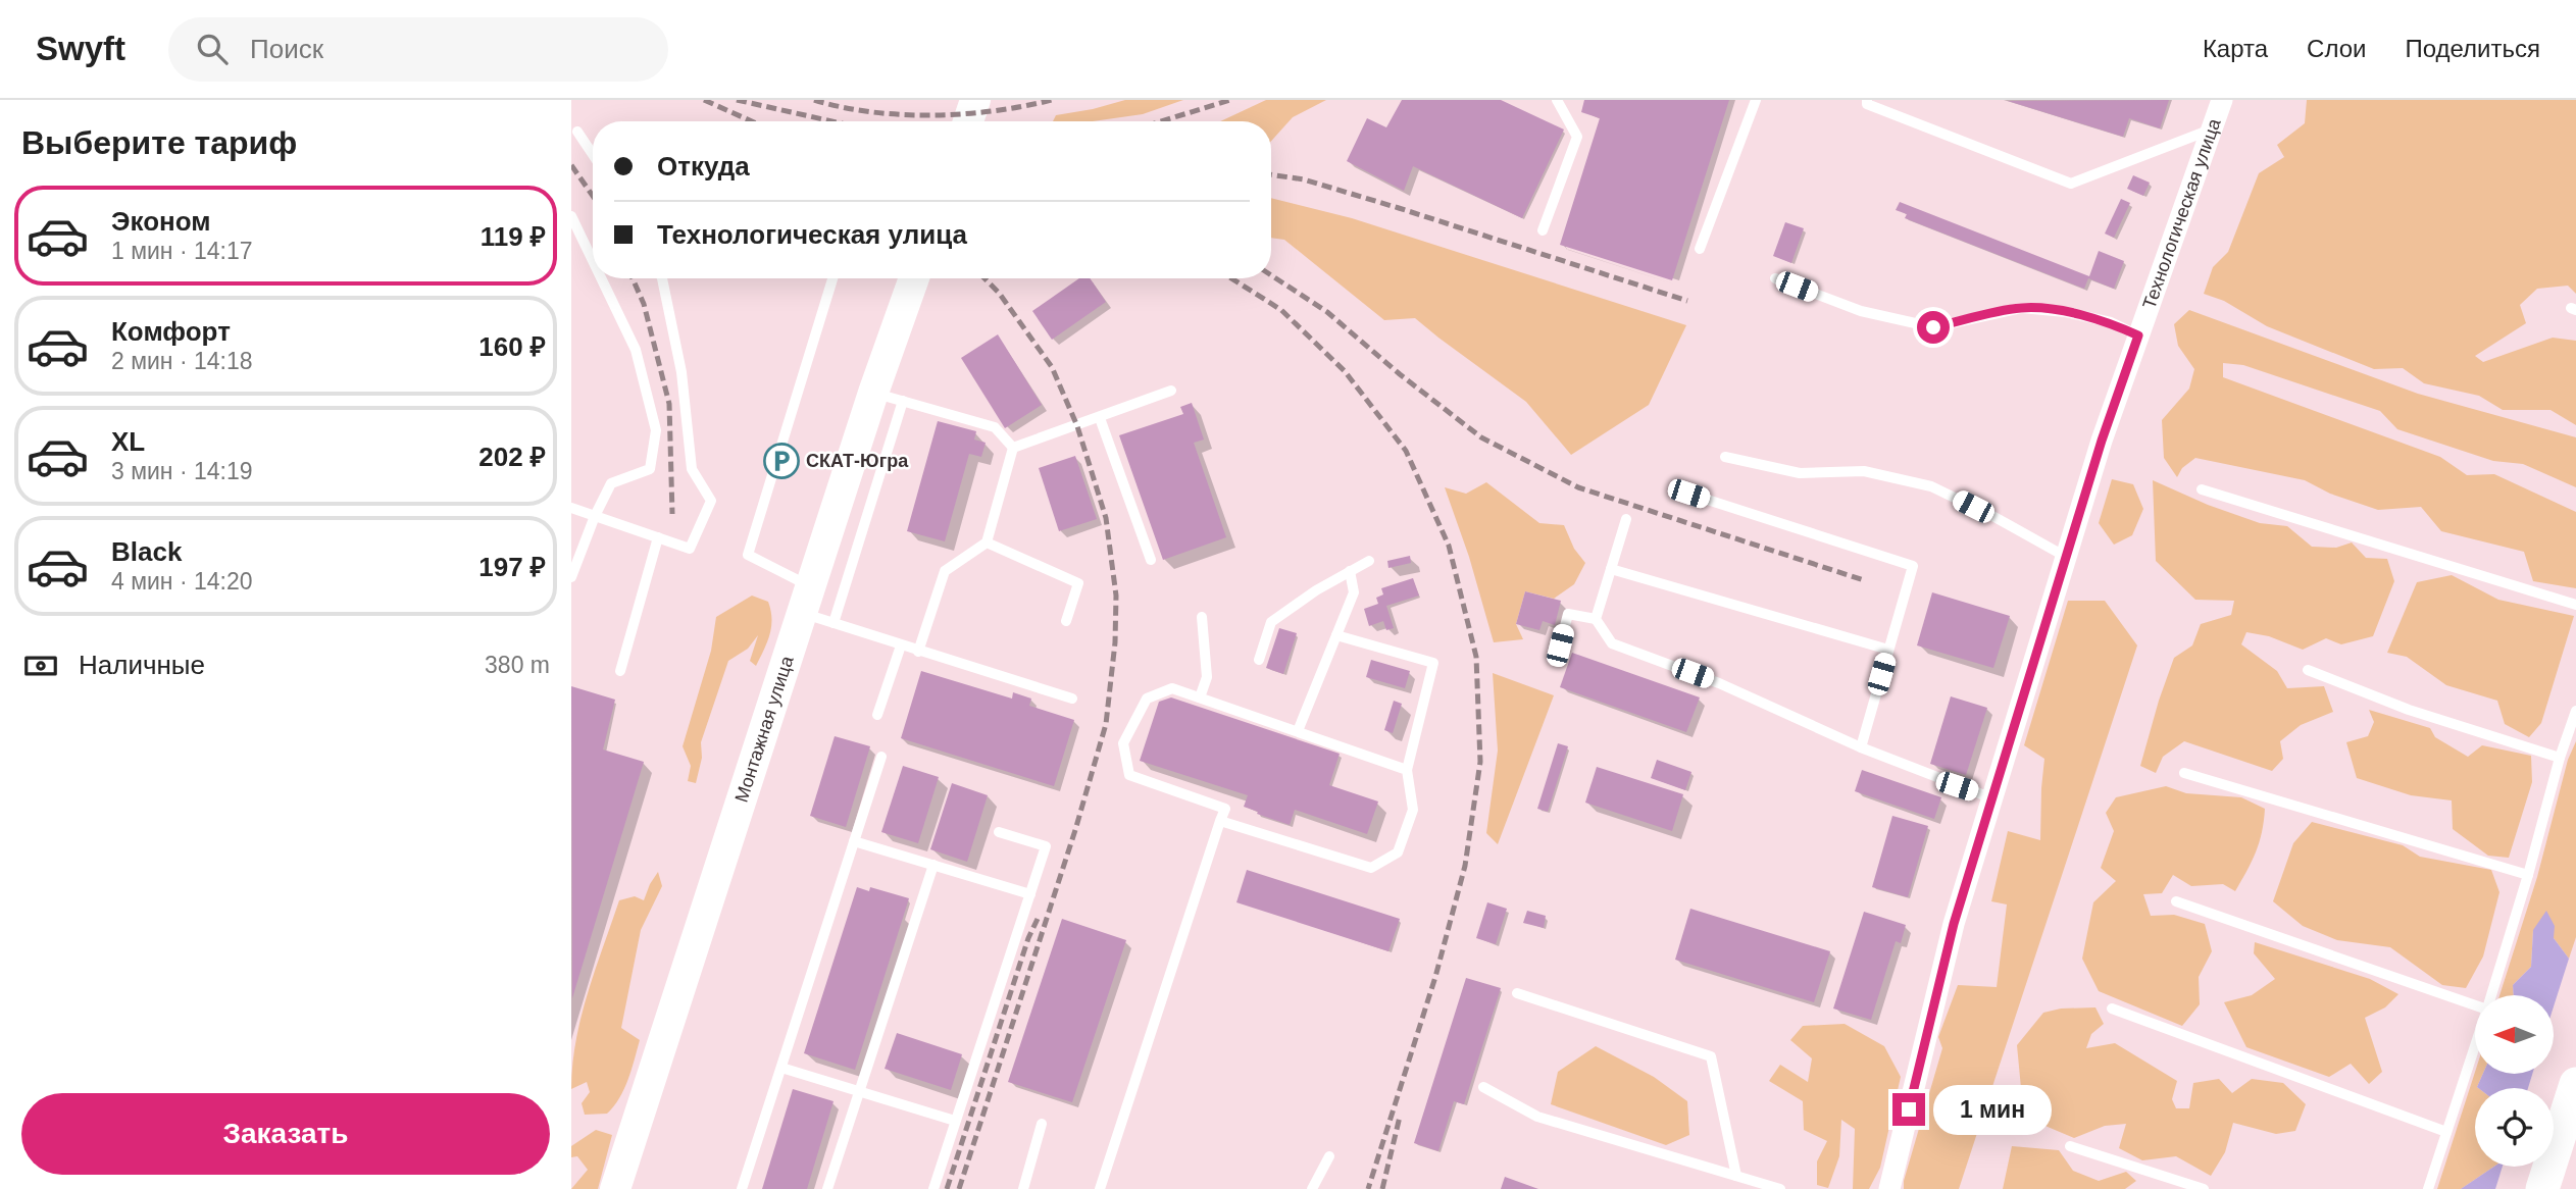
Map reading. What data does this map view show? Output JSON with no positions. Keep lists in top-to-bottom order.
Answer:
{
  "streets": {
    "street": ["Технологическая улица", "Монтажная улица"]
  },
  "places": {
    "parking": ["СКАТ-Югра"]
  },
  "north": "left",
  "page": {
    "header": "Swyft",
    "search": "Поиск",
    "nav": ["Карта", "Слои", "Поделиться"],
    "heading": "Выберите тариф",
    "banner": ["Откуда", "Технологическая улица"],
    "list": [
      {
        "name": "Эконом",
        "note": "1 мин · 14:17",
        "value": "119 ₽"
      },
      {
        "name": "Комфорт",
        "note": "2 мин · 14:18",
        "value": "160 ₽"
      },
      {
        "name": "XL",
        "note": "3 мин · 14:19",
        "value": "202 ₽"
      },
      {
        "name": "Black",
        "note": "4 мин · 14:20",
        "value": "197 ₽"
      }
    ],
    "pay": ["Наличные", "380 m"],
    "buttons": "Заказать",
    "bubble": "1 мин"
  }
}
